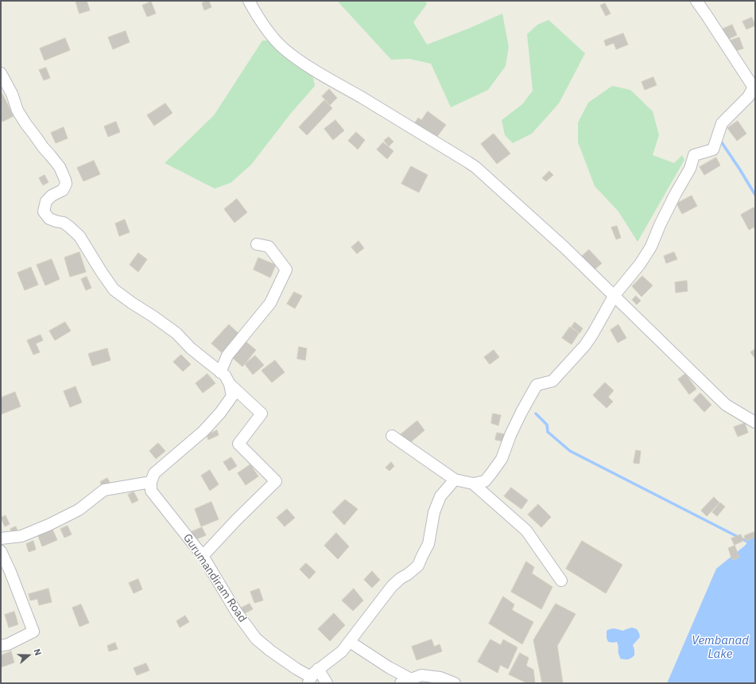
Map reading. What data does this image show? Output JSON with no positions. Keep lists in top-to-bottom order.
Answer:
{
  "streets": {
    "street": ["Gurumandiram Road"]
  },
  "water": ["Vembanad Lake"],
  "north": "right"
}
